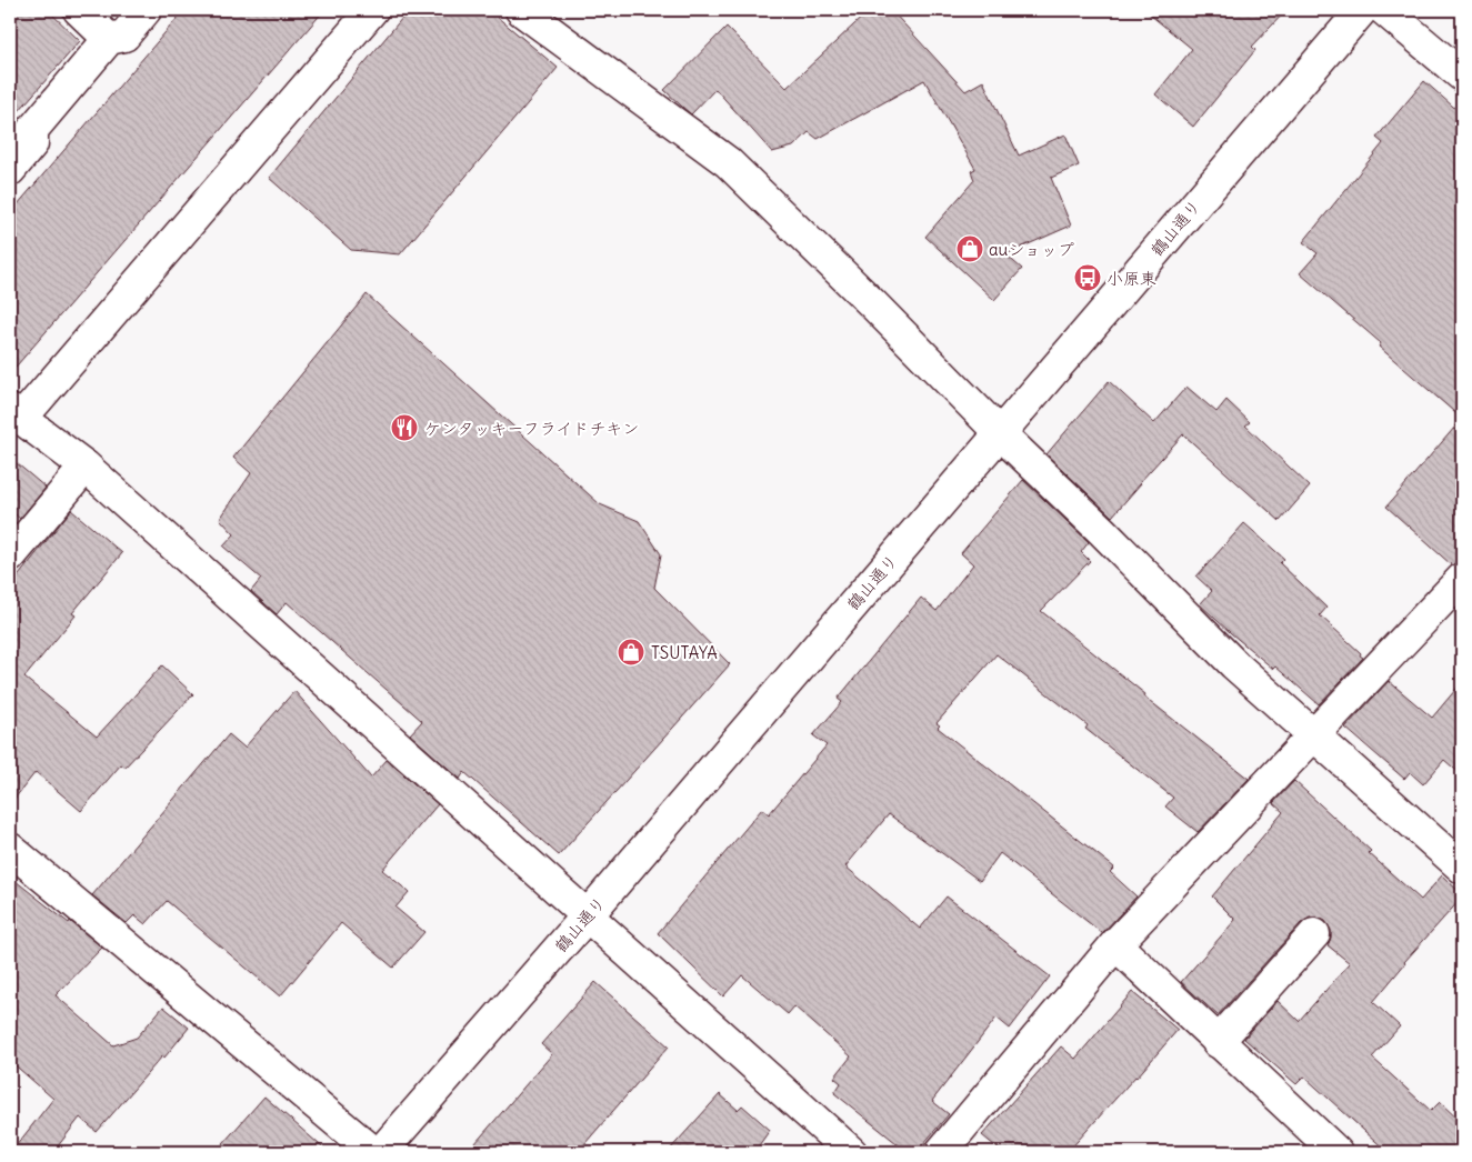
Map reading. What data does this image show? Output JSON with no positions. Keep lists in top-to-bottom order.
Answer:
{
  "streets": {
    "street": ["鶴山通り"]
  },
  "places": {
    "shop": ["auショップ", "TSUTAYA"],
    "bus stop": ["小原東"],
    "restaurant": ["ケンタッキーフライドチキン"]
  }
}
